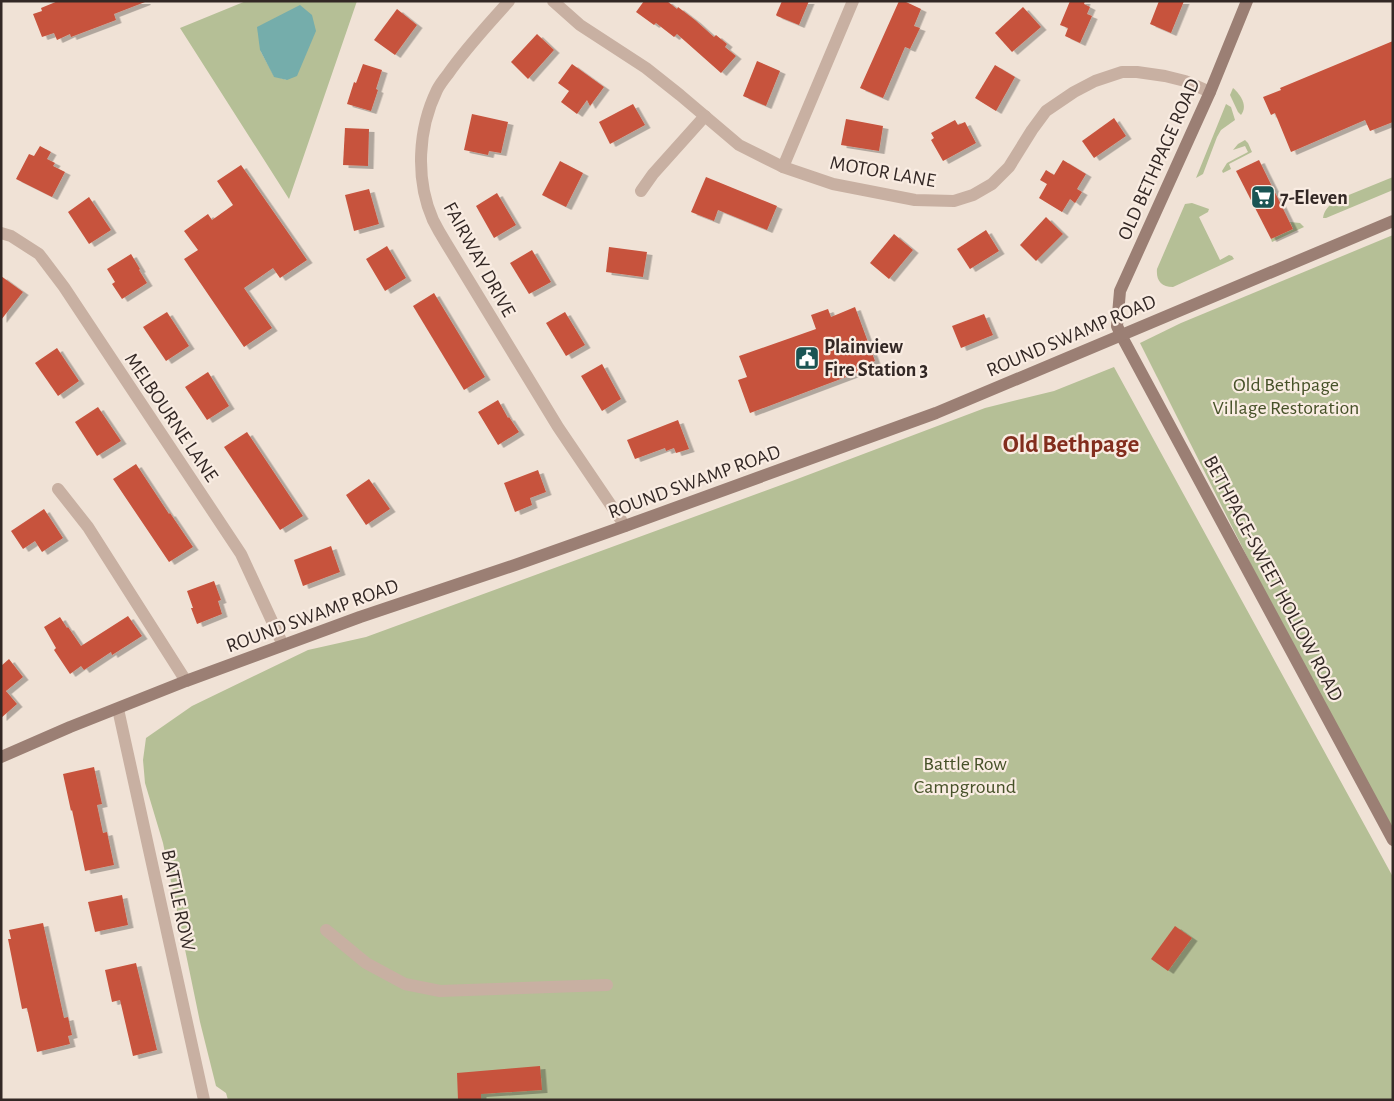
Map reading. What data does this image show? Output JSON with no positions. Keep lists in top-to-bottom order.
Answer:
{
  "streets": {
    "main road": ["OLD BETHPAGE ROAD", "ROUND SWAMP ROAD", "BETHPAGE-SWEET HOLLOW ROAD"],
    "street": [
      "MOTOR LANE",
      "FAIRWAY DRIVE",
      "MELBOURNE LANE",
      "BATTLE ROW"
    ]
  },
  "crossings": [
    ["OLD BETHPAGE ROAD", "MOTOR LANE"],
    ["OLD BETHPAGE ROAD", "ROUND SWAMP ROAD"],
    ["OLD BETHPAGE ROAD", "BETHPAGE-SWEET HOLLOW ROAD"],
    ["FAIRWAY DRIVE", "ROUND SWAMP ROAD"],
    ["ROUND SWAMP ROAD", "MELBOURNE LANE"],
    ["ROUND SWAMP ROAD", "BETHPAGE-SWEET HOLLOW ROAD"],
    ["ROUND SWAMP ROAD", "BATTLE ROW"]
  ],
  "districts": ["Old Bethpage"],
  "parks": ["Old Bethpage Village Restoration", "Battle Row Campground"],
  "places": {
    "supermarket": ["7-Eleven"],
    "public building": ["Plainview Fire Station 3"]
  }
}
